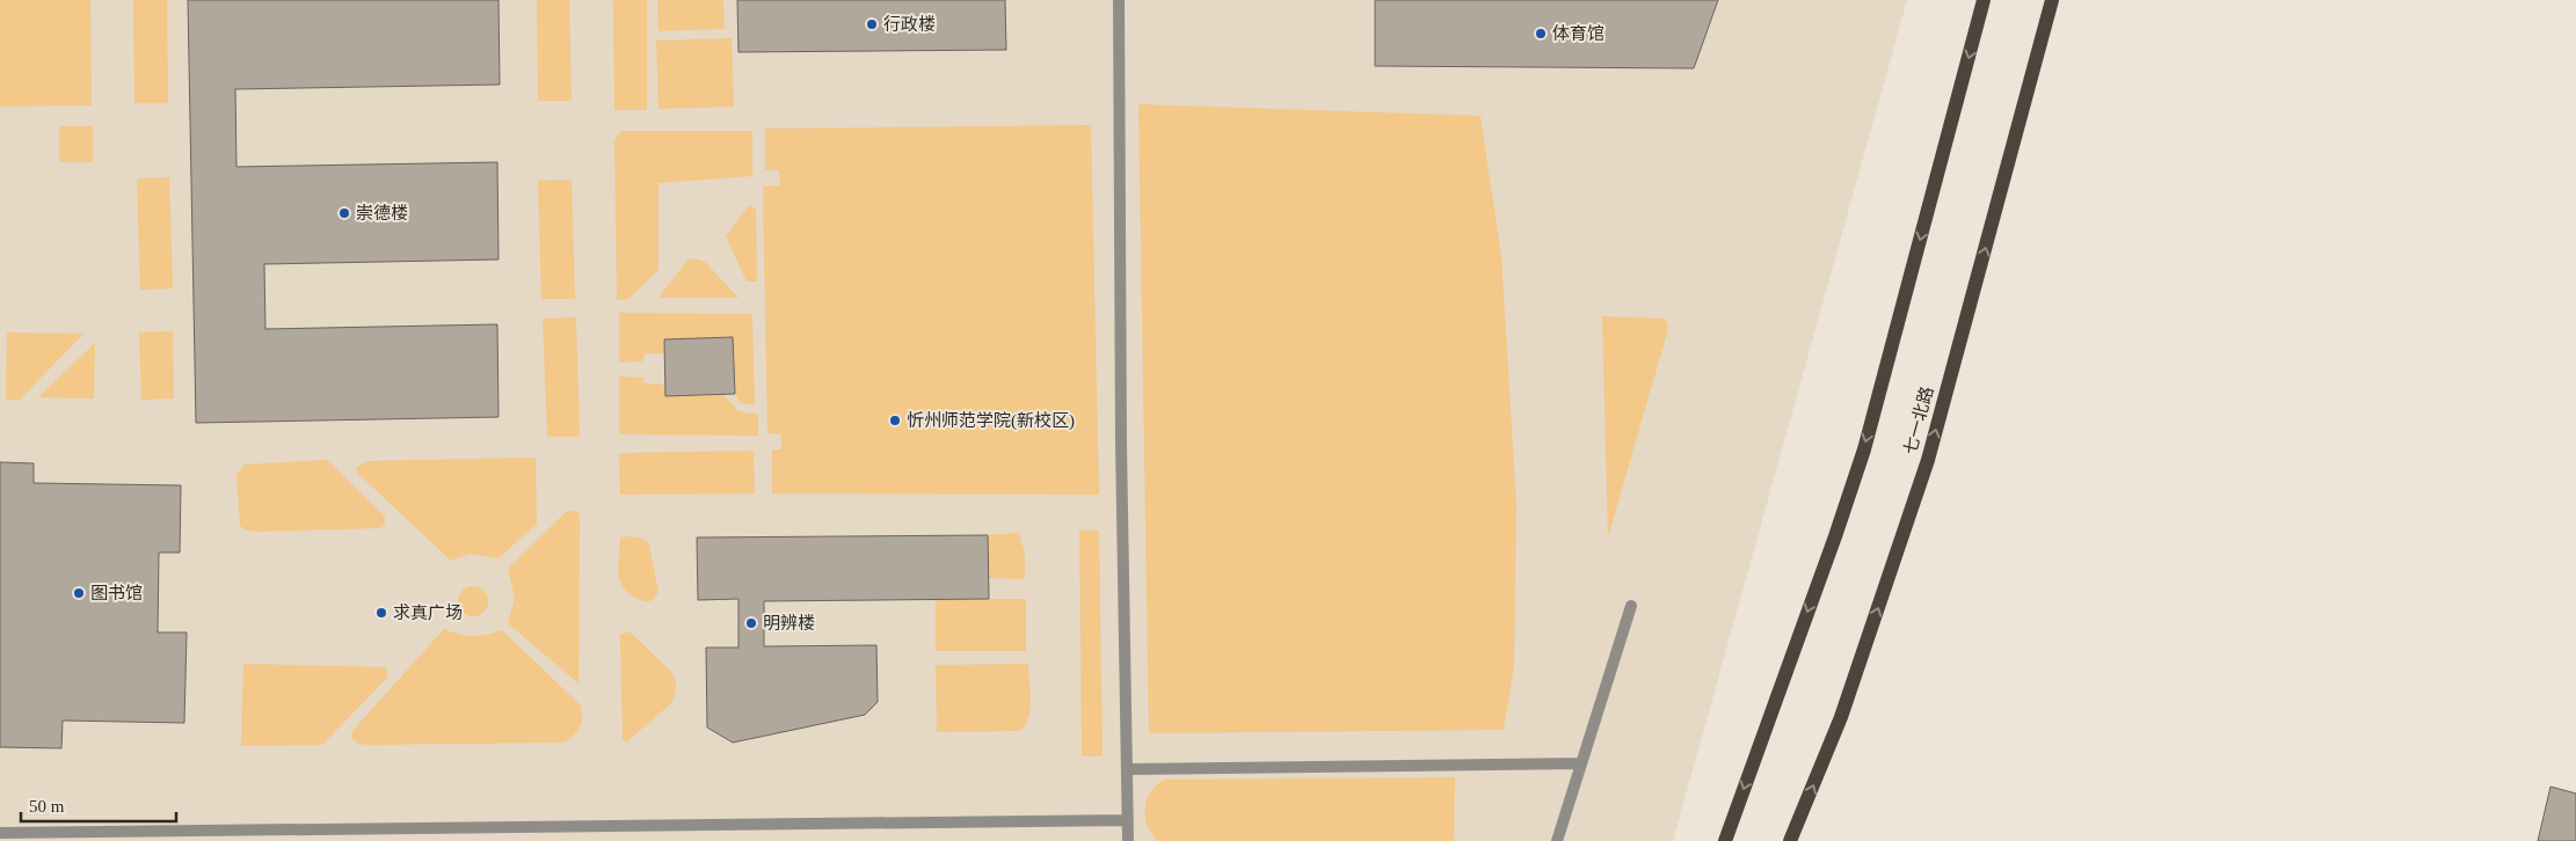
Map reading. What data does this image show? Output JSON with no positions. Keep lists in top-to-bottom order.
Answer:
{
  "streets": {
    "main road": ["七一北路"]
  },
  "places": [
    "行政楼",
    "体育馆",
    "崇德楼",
    "忻州师范学院(新校区)",
    "图书馆",
    "求真广场",
    "明辨楼"
  ],
  "scale_bar": "50 m"
}
